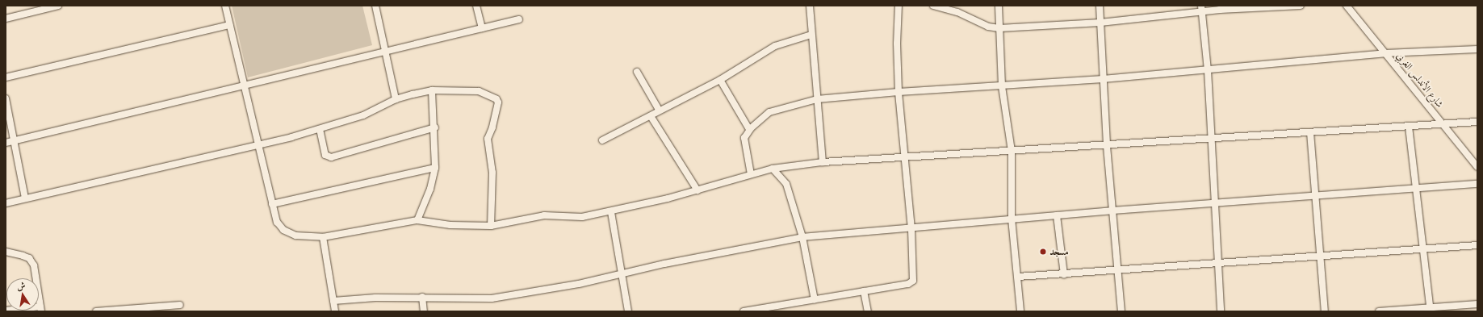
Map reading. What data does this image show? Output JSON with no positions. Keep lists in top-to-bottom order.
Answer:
{
  "streets": {
    "street": ["شارع الأندلس الغربي"]
  },
  "places": ["مسجد"],
  "north": "top"
}
